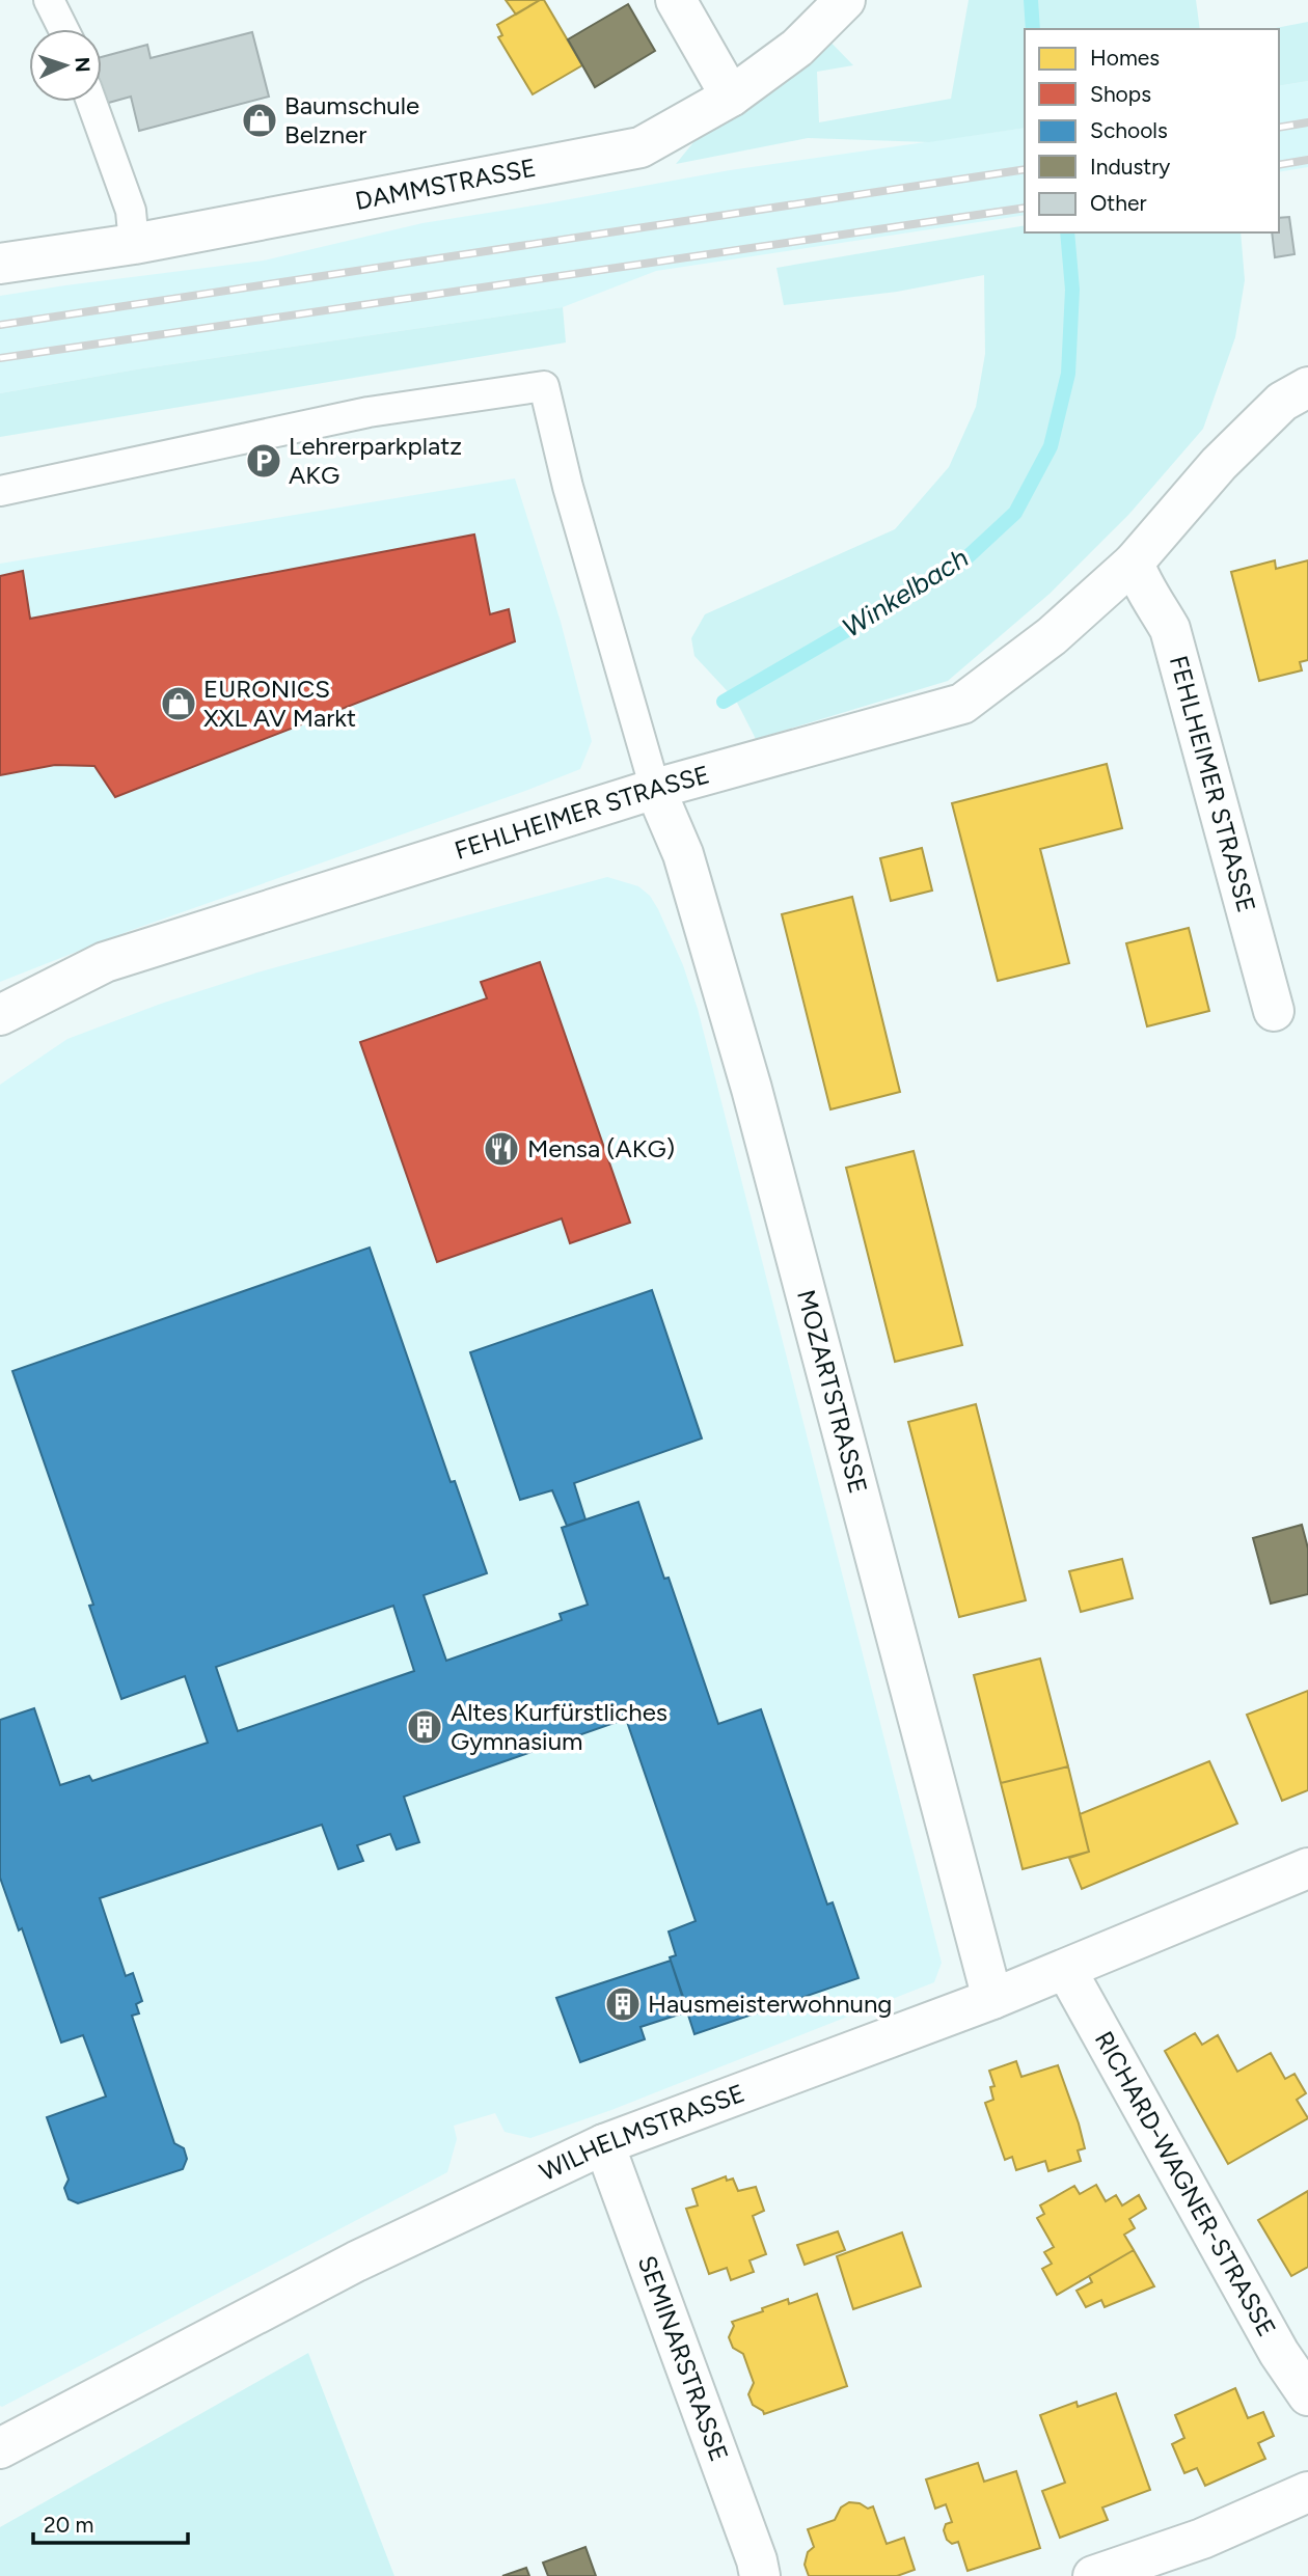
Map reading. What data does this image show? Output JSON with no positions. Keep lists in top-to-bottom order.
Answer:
{
  "streets": {
    "street": [
      "DAMMSTRASSE",
      "FEHLHEIMER STRASSE",
      "MOZARTSTRASSE",
      "WILHELMSTRASSE",
      "RICHARD-WAGNER-STRASSE",
      "SEMINARSTRASSE"
    ]
  },
  "crossings": [
    ["FEHLHEIMER STRASSE", "MOZARTSTRASSE"],
    ["MOZARTSTRASSE", "WILHELMSTRASSE"],
    ["WILHELMSTRASSE", "RICHARD-WAGNER-STRASSE"],
    ["WILHELMSTRASSE", "SEMINARSTRASSE"]
  ],
  "water": ["Winkelbach"],
  "places": {
    "shop": ["Baumschule Belzner", "EURONICS XXL AV Markt"],
    "parking": ["Lehrerparkplatz AKG"],
    "restaurant": ["Mensa (AKG)"],
    "building": ["Altes Kurfürstliches Gymnasium", "Hausmeisterwohnung"]
  },
  "legend": [
    "Homes",
    "Shops",
    "Schools",
    "Industry",
    "Other"
  ],
  "scale_bar": "20 m",
  "north": "right"
}
